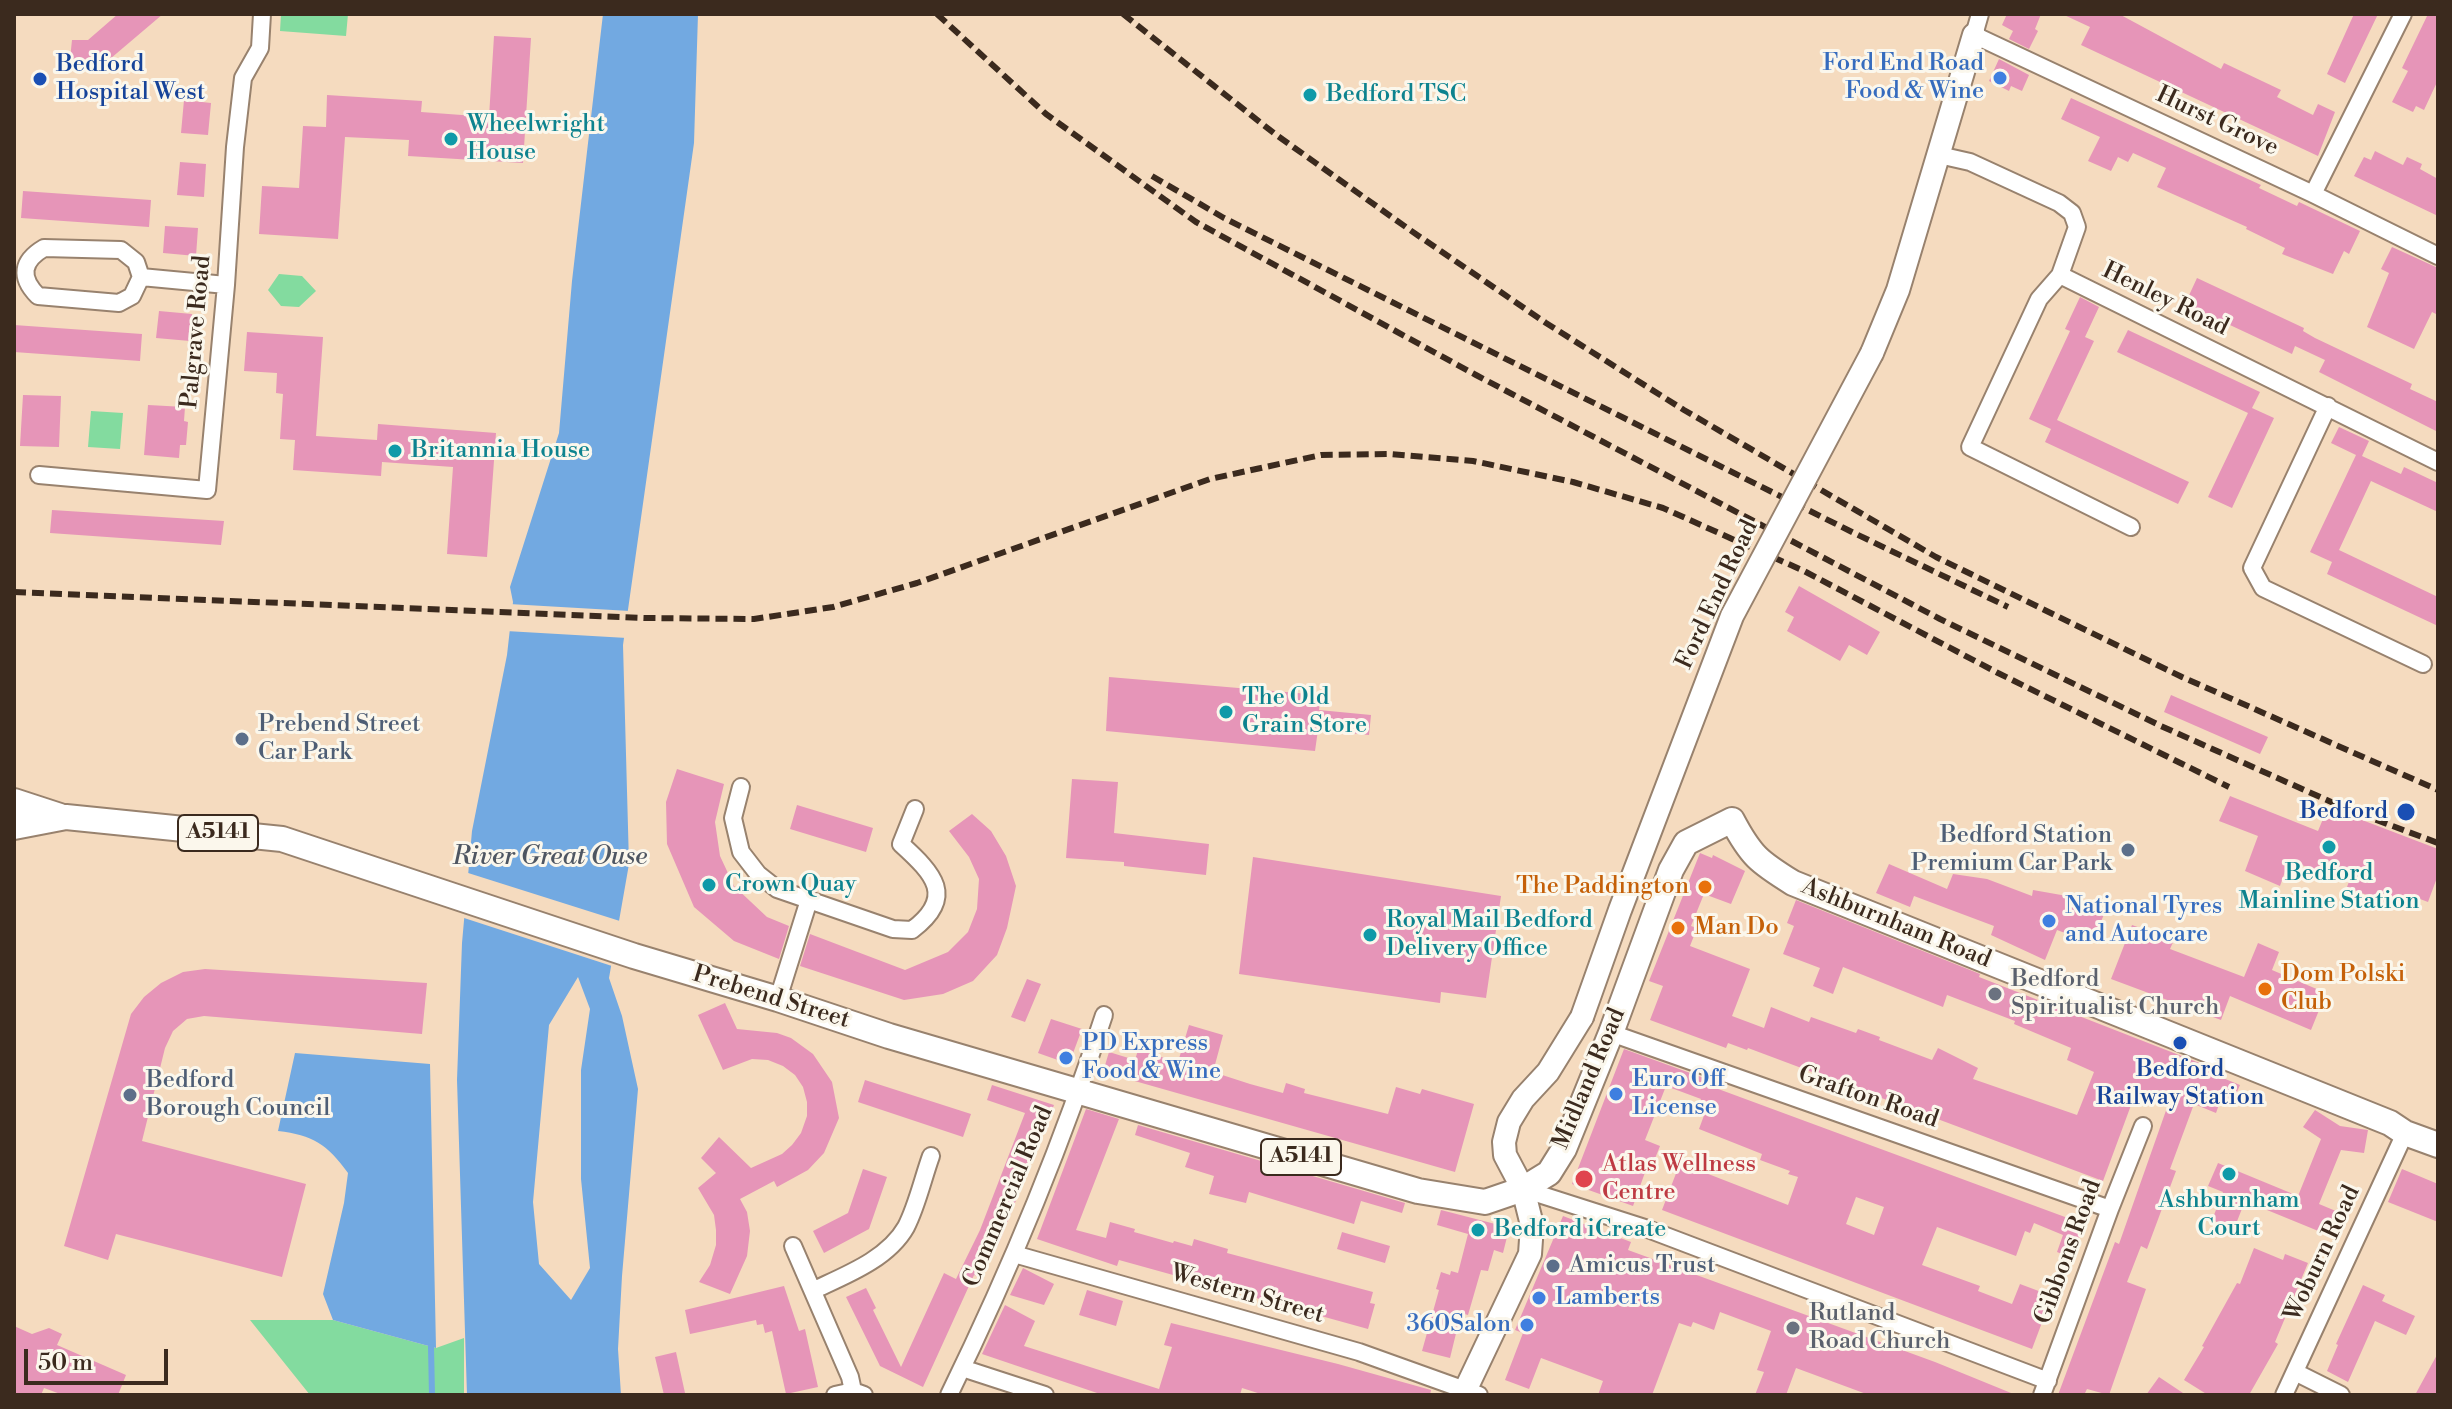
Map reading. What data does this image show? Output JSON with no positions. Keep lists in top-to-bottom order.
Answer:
{
  "streets": {
    "main road": [
      "A5141",
      "Ashburnham Road",
      "Prebend Street",
      "Midland Road"
    ],
    "street": [
      "Hurst Grove",
      "Henley Road",
      "Palgrave Road",
      "Ford End Road",
      "Grafton Road",
      "Commercial Road",
      "Gibbons Road",
      "Woburn Road",
      "Western Street"
    ]
  },
  "crossings": [
    ["Hurst Grove", "Ford End Road"],
    ["Ford End Road", "Prebend Street"],
    ["Ford End Road", "Midland Road"],
    ["Ashburnham Road", "Midland Road"],
    ["Ashburnham Road", "Woburn Road"],
    ["Prebend Street", "Midland Road"],
    ["Prebend Street", "Commercial Road"],
    ["Midland Road", "Grafton Road"],
    ["Grafton Road", "Gibbons Road"],
    ["Commercial Road", "Western Street"]
  ],
  "water": ["River Great Ouse"],
  "places": [
    "Ford End Road Food & Wine",
    "Bedford Hospital West",
    "Bedford TSC",
    "Wheelwright House",
    "Britannia House",
    "The Old Grain Store",
    "Prebend Street Car Park",
    "Bedford",
    "Bedford Mainline Station",
    "Bedford Station Premium Car Park",
    "Crown Quay",
    "The Paddington",
    "National Tyres and Autocare",
    "Man Do",
    "Royal Mail Bedford Delivery Office",
    "Dom Polski Club",
    "Bedford Spiritualist Church",
    "Bedford Railway Station",
    "PD Express Food & Wine",
    "Euro Off License",
    "Bedford Borough Council",
    "Ashburnham Court",
    "Atlas Wellness Centre",
    "Bedford iCreate",
    "Amicus Trust",
    "Lamberts",
    "360Salon",
    "Rutland Road Church"
  ],
  "scale_bar": "50 m"
}
